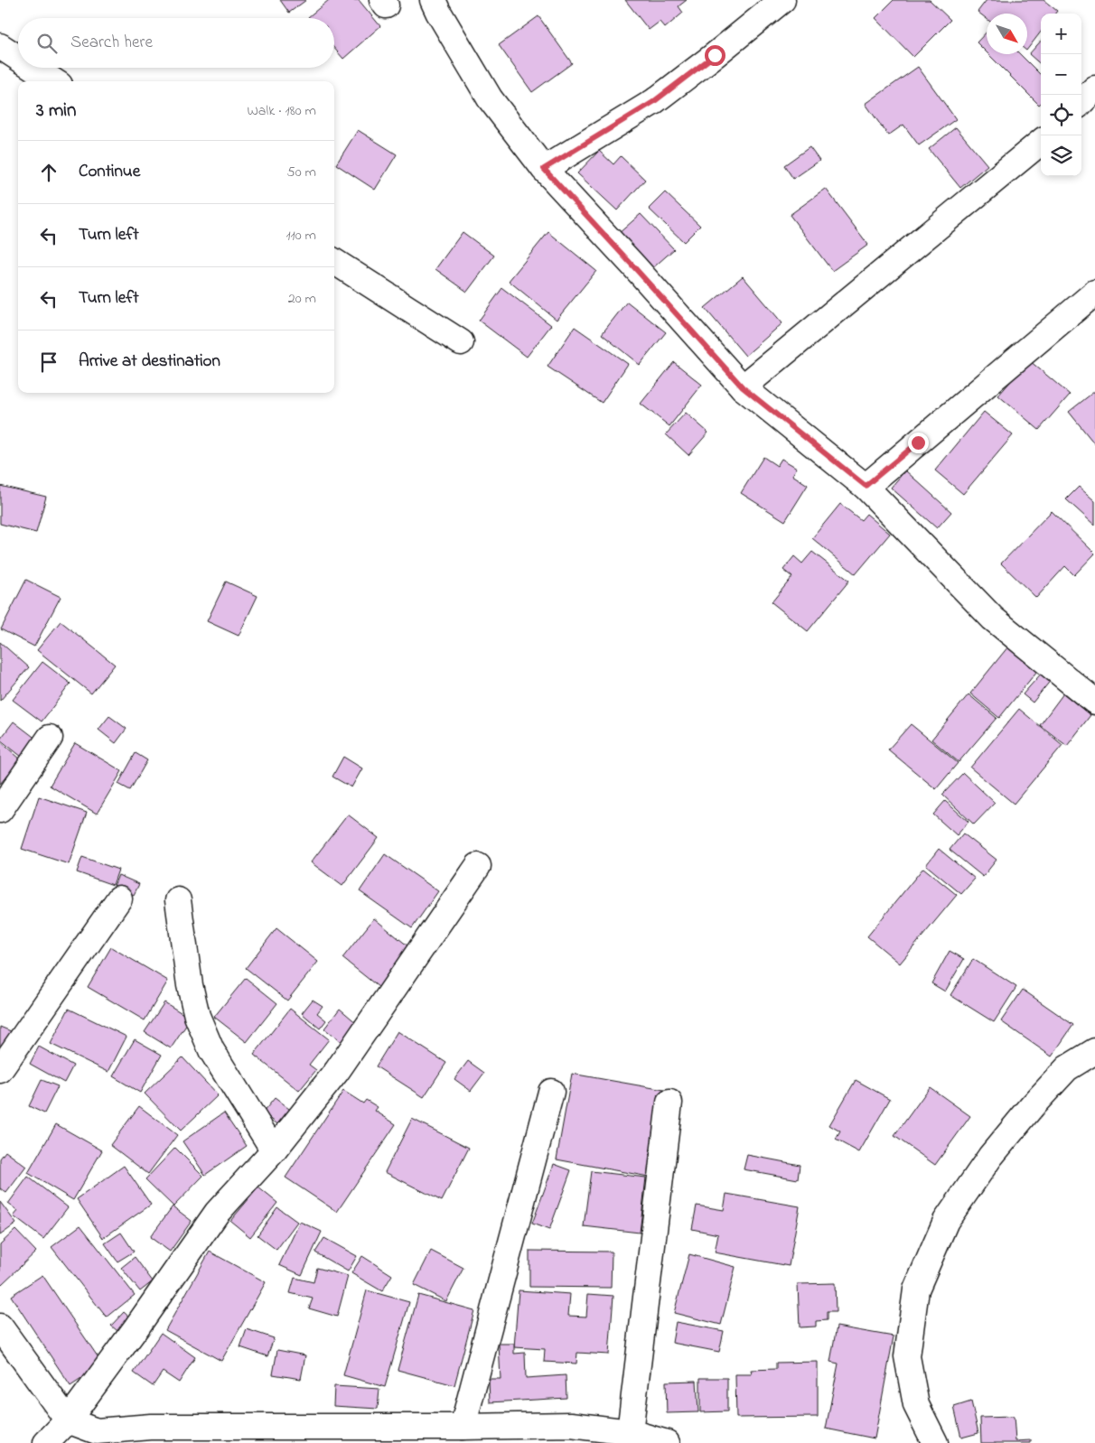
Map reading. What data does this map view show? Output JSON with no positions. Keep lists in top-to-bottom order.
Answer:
{
  "north": "bottom right",
  "page": {
    "map_buttons": ["+", "−"],
    "search": "Search here",
    "heading": ["3 min", "Walk · 180 m"],
    "list": [
      ["Continue", "50 m"],
      ["Turn left", "110 m"],
      ["Turn left", "20 m"],
      "Arrive at destination"
    ]
  }
}
